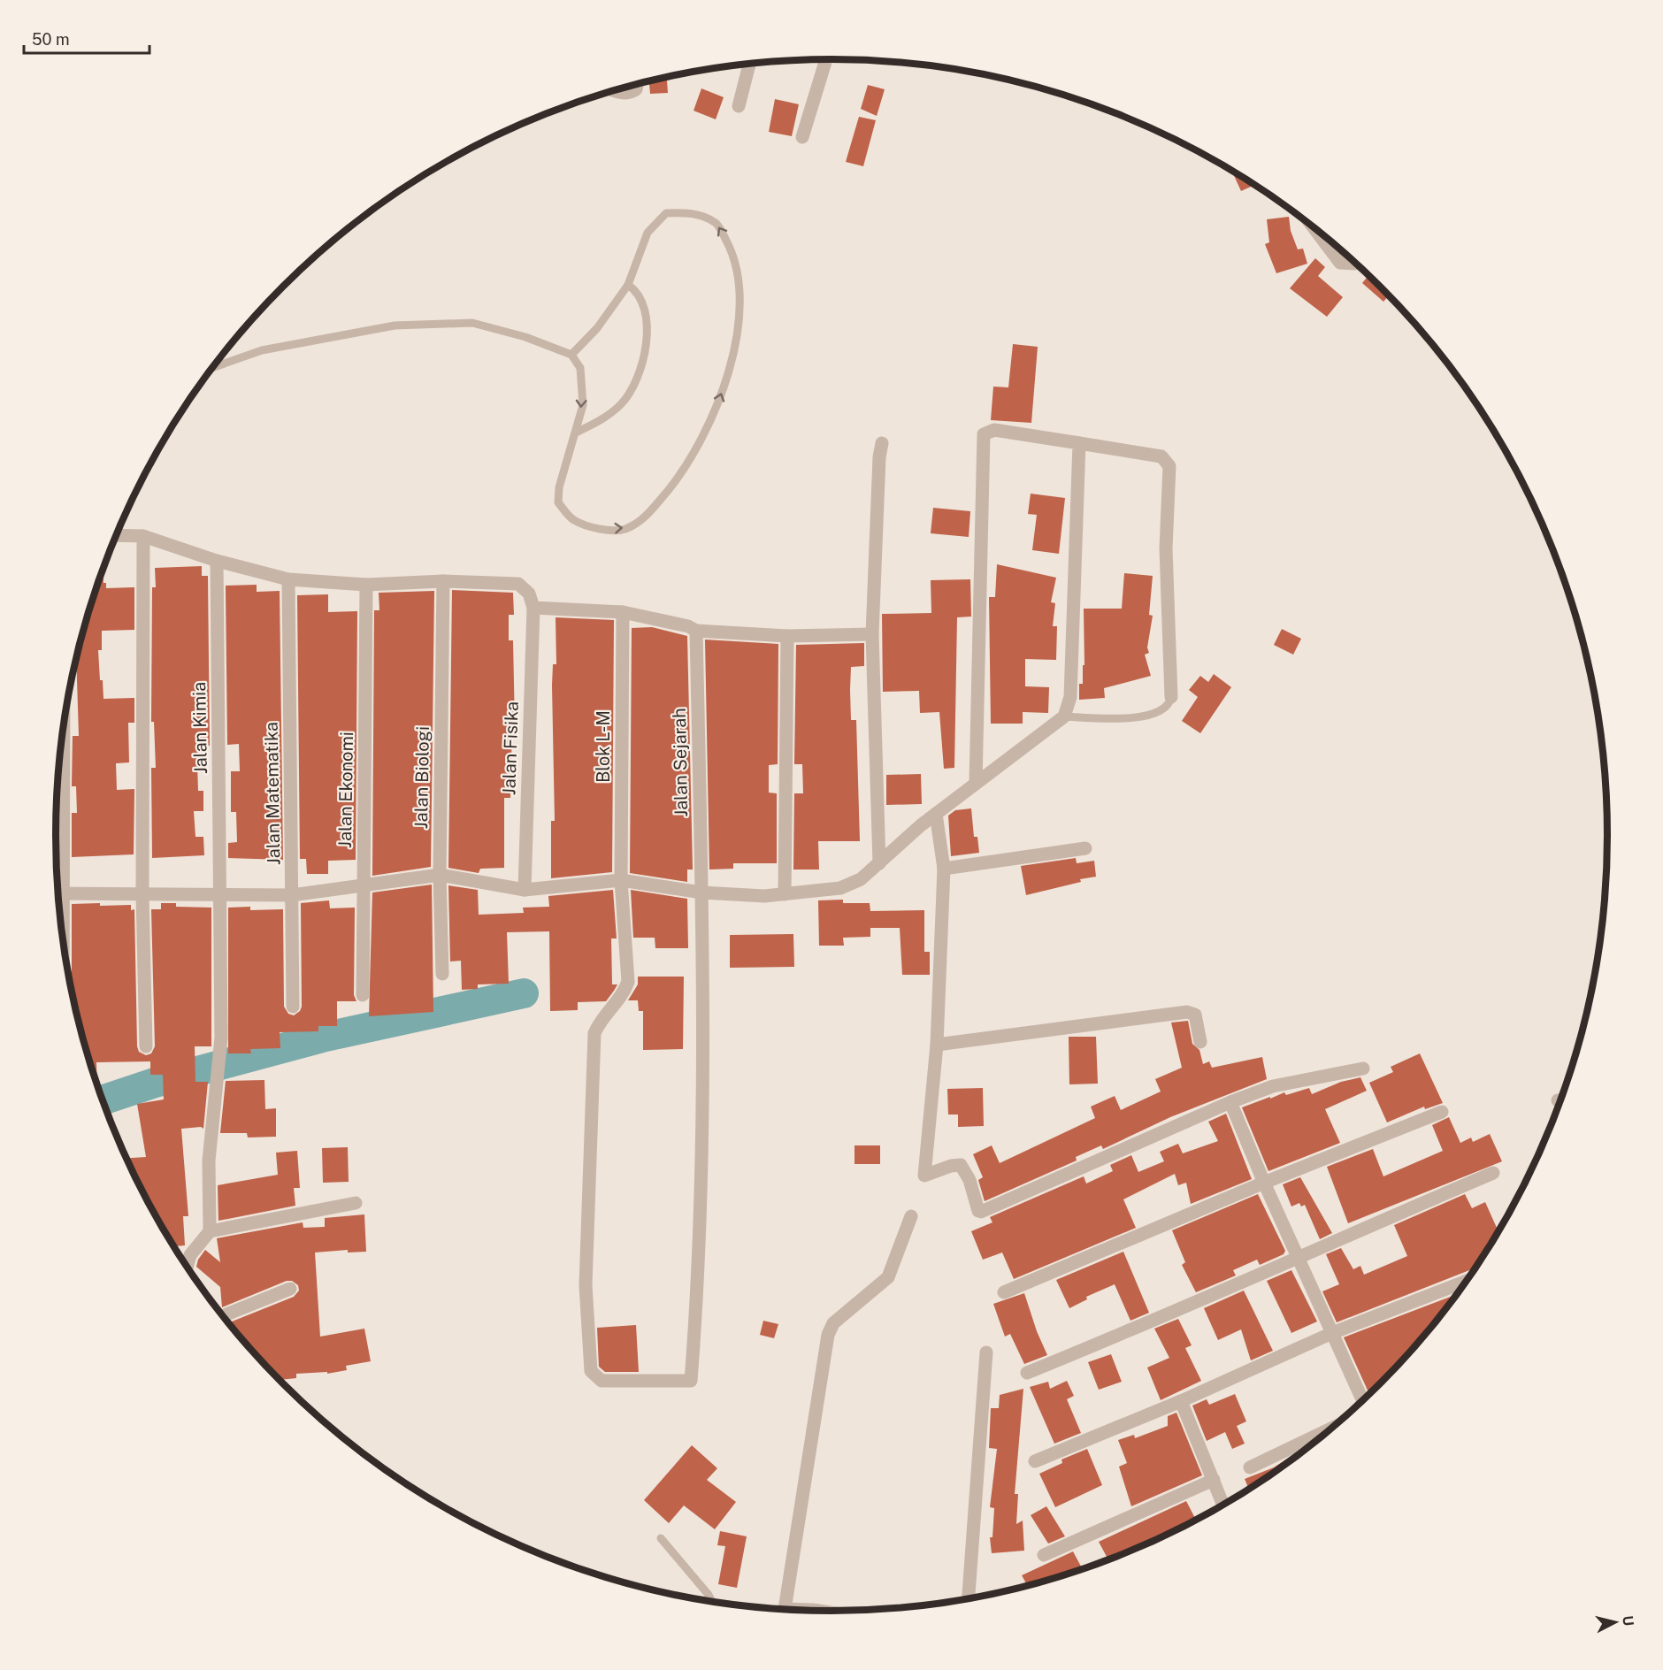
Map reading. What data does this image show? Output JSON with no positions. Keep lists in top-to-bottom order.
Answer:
{
  "streets": {
    "street": [
      "Jalan Kimia",
      "Blok L-M",
      "Jalan Fisika",
      "Jalan Sejarah",
      "Jalan Biologi",
      "Jalan Ekonomi",
      "Jalan Matematika"
    ]
  },
  "crossings": [
    ["Blok L-M", "Jalan Sejarah"]
  ],
  "scale_bar": "50 m",
  "north": "right"
}
